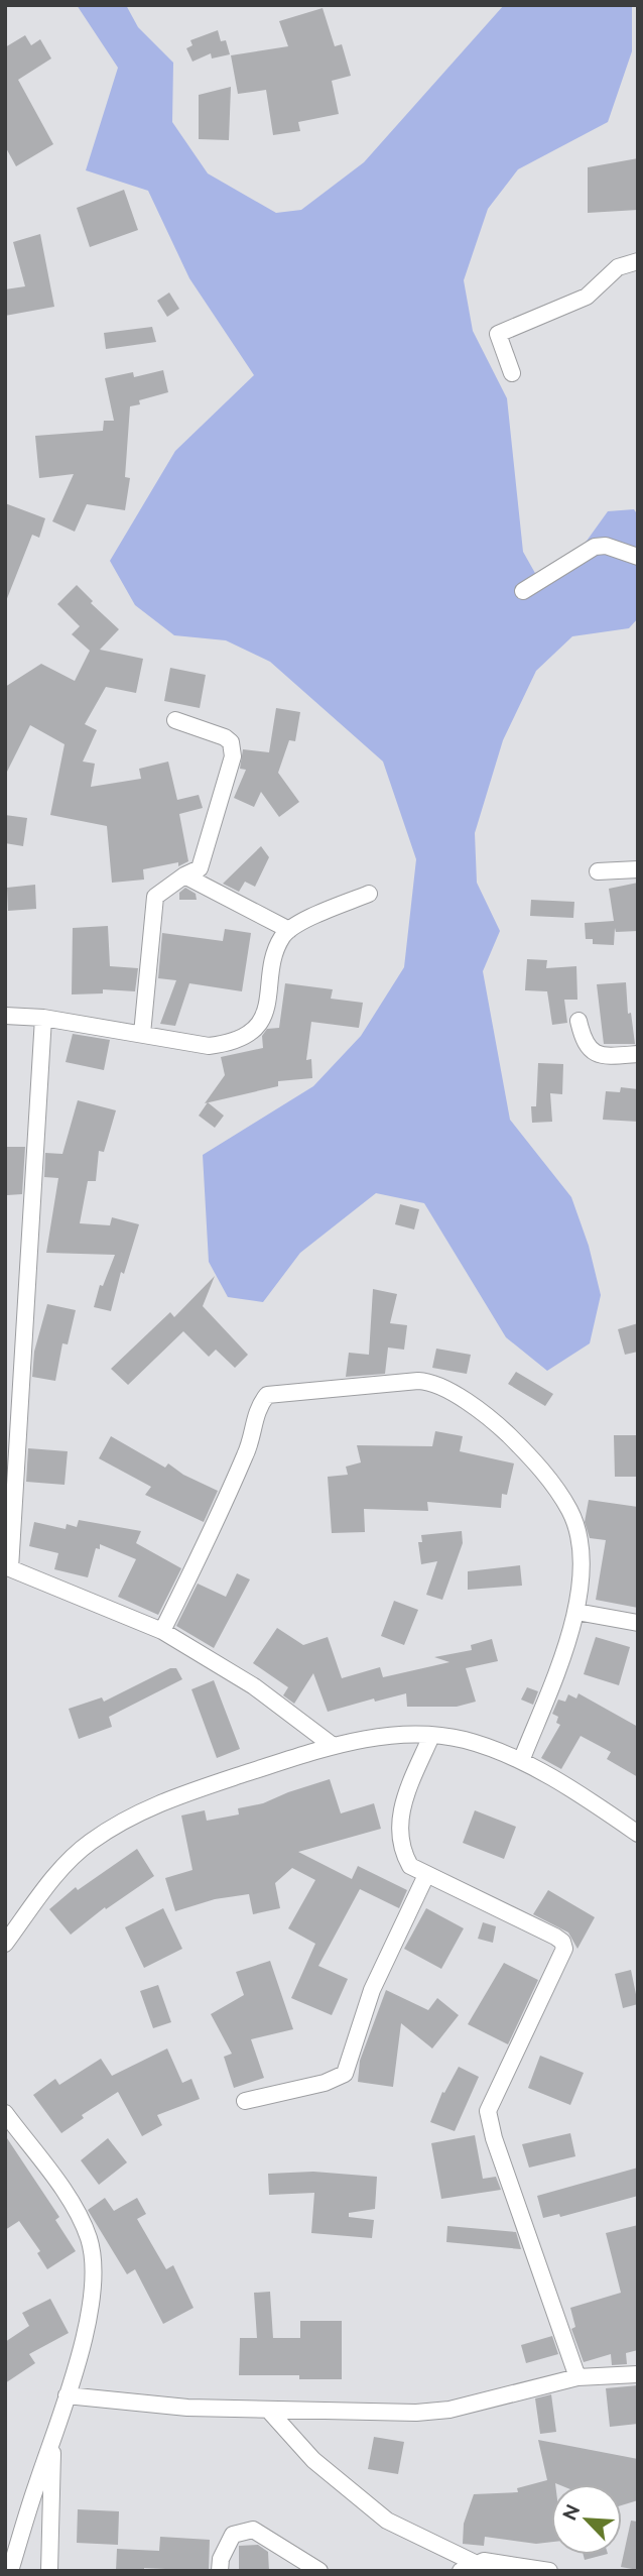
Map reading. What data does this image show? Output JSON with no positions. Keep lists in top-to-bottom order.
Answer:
{
  "north": "top left"
}
